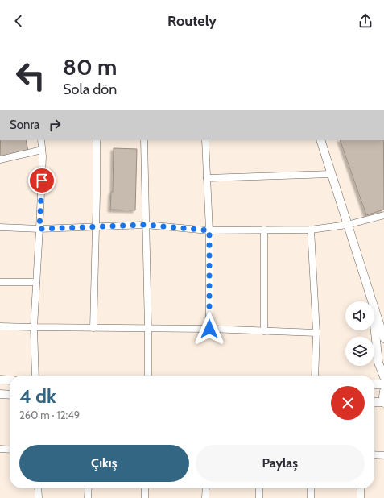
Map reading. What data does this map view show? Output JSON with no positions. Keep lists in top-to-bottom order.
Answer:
{
  "page": {
    "header": "Routely",
    "turn": ["80 m", "Sola dön"],
    "then": "Sonra",
    "heading": ["4 dk", "260 m · 12:49"],
    "buttons": ["Çıkış", "Paylaş"]
  }
}
